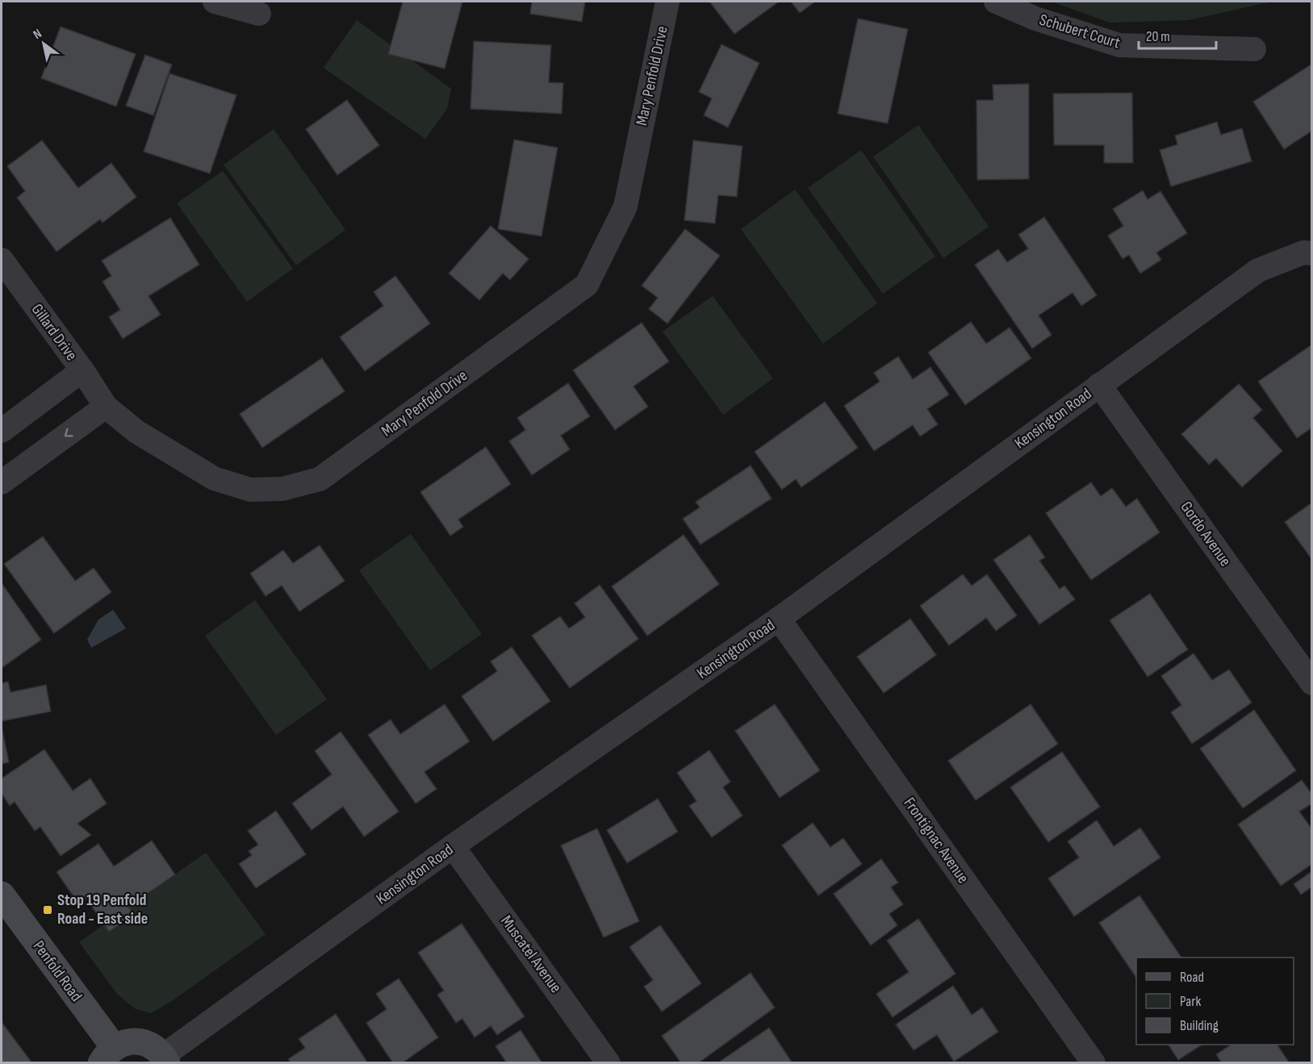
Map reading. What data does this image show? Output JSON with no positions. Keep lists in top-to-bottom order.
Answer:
{
  "streets": {
    "main road": ["Penfold Road"],
    "street": [
      "Schubert Court",
      "Mary Penfold Drive",
      "Gillard Drive",
      "Kensington Road",
      "Gordo Avenue",
      "Frontignac Avenue",
      "Muscatel Avenue"
    ]
  },
  "crossings": [
    ["Mary Penfold Drive", "Gillard Drive"],
    ["Kensington Road", "Gordo Avenue"],
    ["Kensington Road", "Frontignac Avenue"],
    ["Kensington Road", "Muscatel Avenue"]
  ],
  "places": {
    "transit": ["Stop 19 Penfold Road - East side"]
  },
  "legend": ["Road", "Park", "Building"],
  "scale_bar": "20 m",
  "north": "top left"
}
